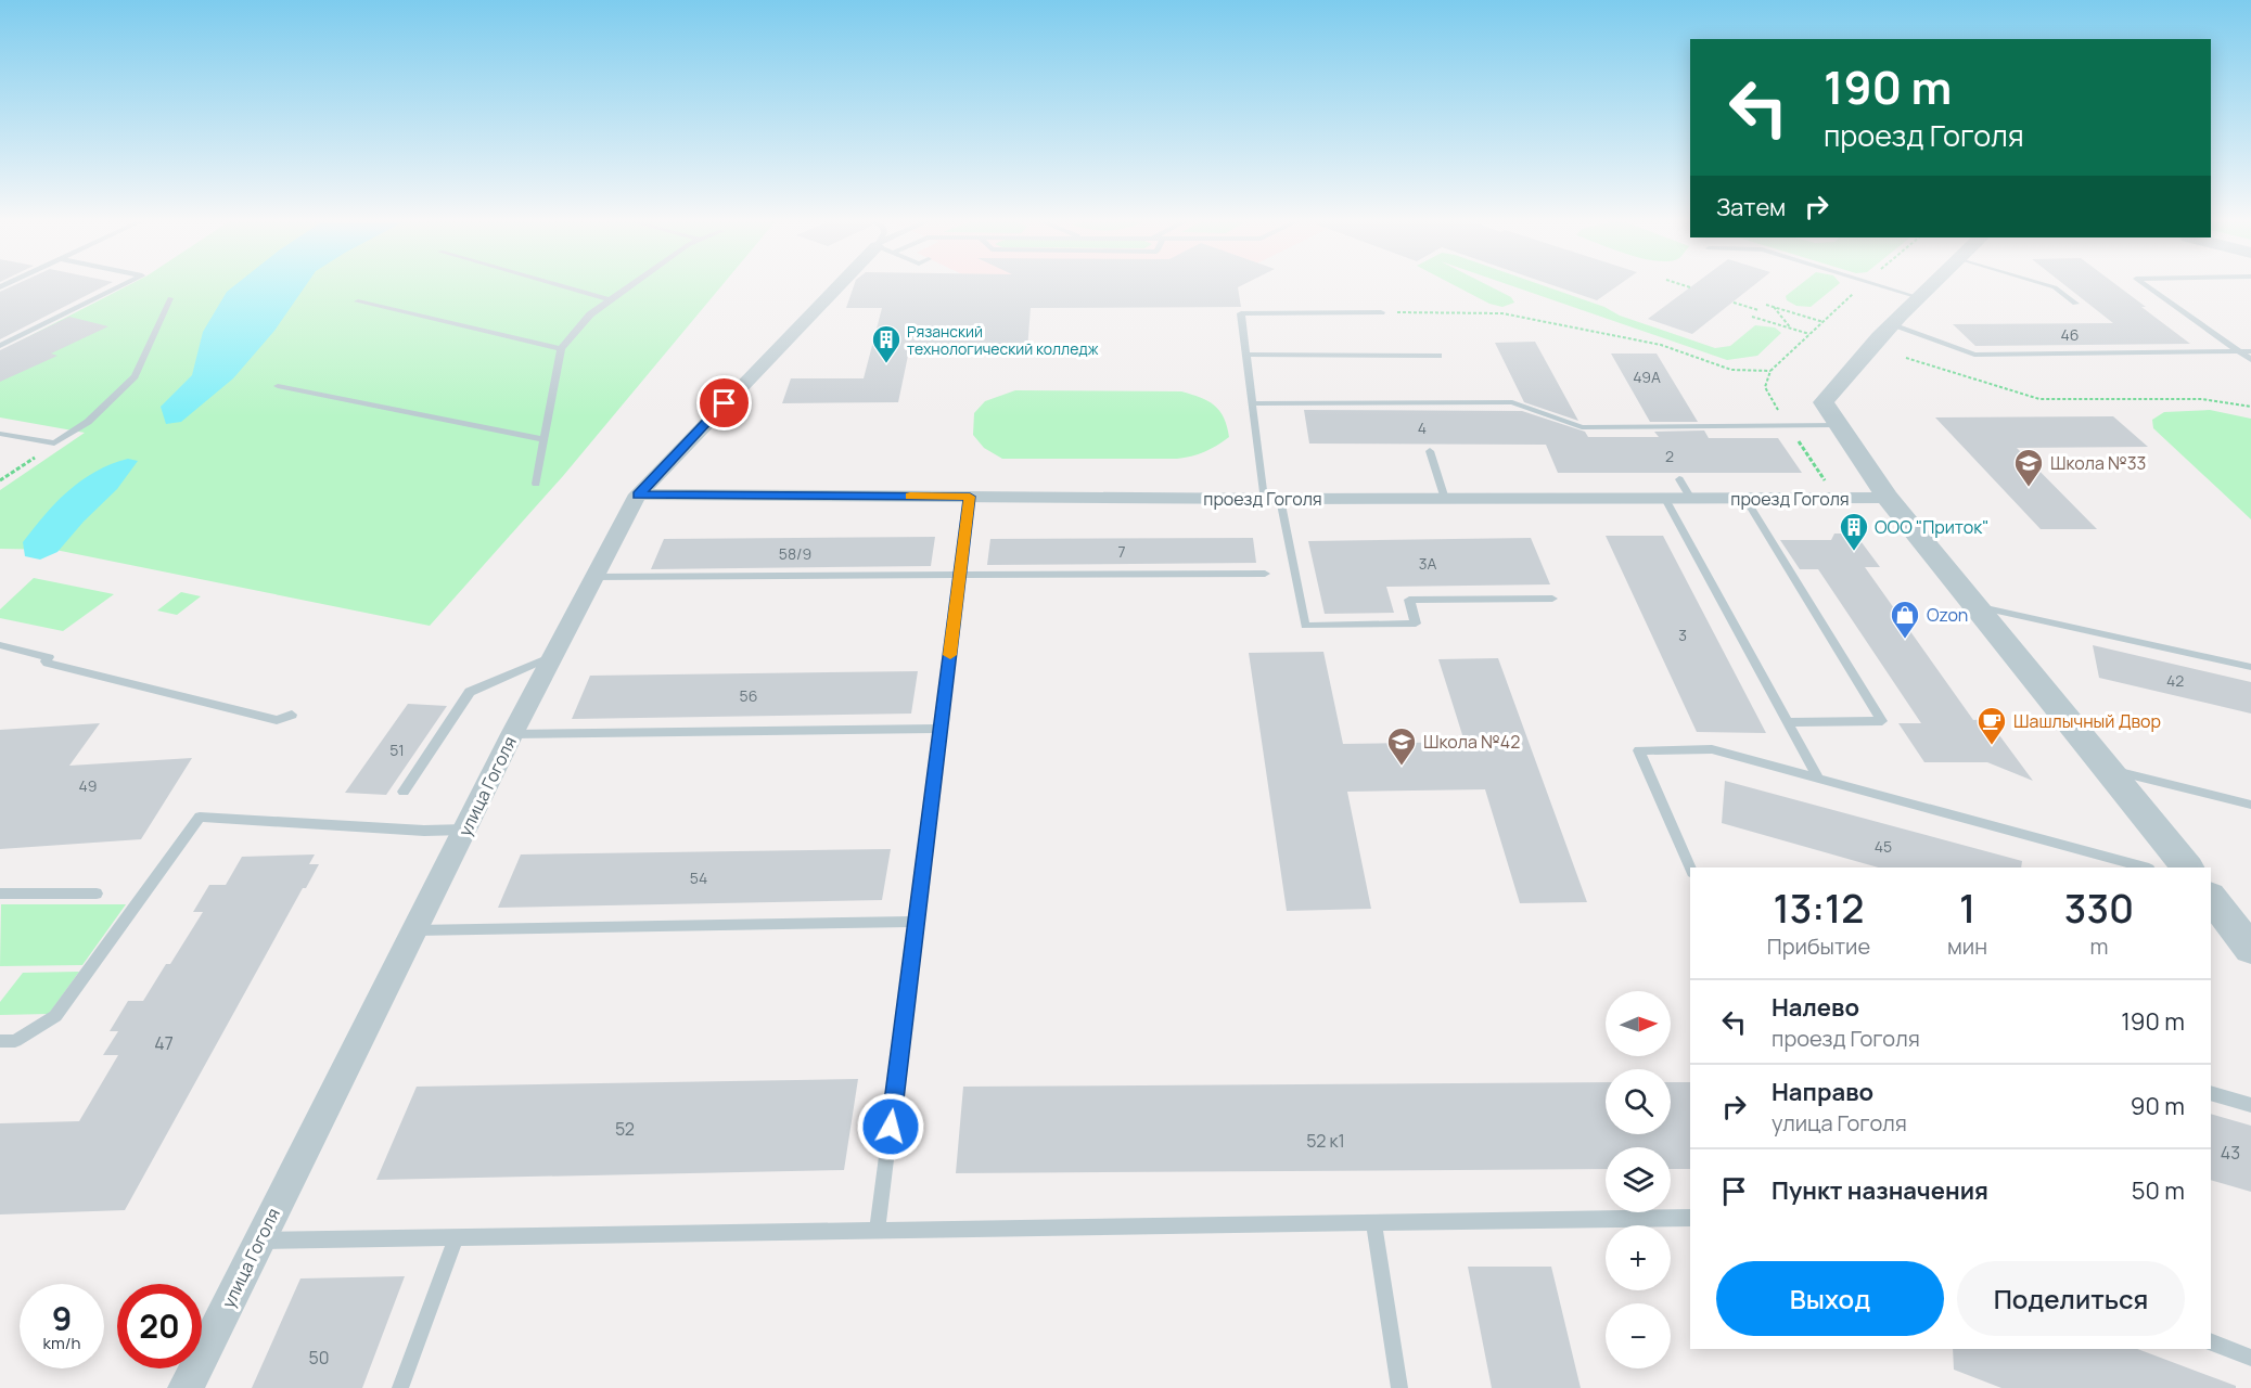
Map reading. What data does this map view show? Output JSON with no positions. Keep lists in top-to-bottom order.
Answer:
{
  "streets": {
    "street": ["проезд Гоголя", "улица Гоголя"]
  },
  "crossings": [
    ["проезд Гоголя", "улица Гоголя"]
  ],
  "places": {
    "building": ["Рязанский технологический колледж", "ООО \"Приток\""],
    "school or university": ["Школа №33", "Школа №42"],
    "shop": ["Ozon"],
    "cafe": ["Шашлычный Двор"]
  },
  "house_numbers": [
    "46",
    "49А",
    "4",
    "2",
    "7",
    "58/9",
    "3А",
    "3",
    "42",
    "56",
    "51",
    "49",
    "45",
    "54",
    "47",
    "52",
    "52 к1",
    "43",
    "50"
  ],
  "north": "right",
  "page": {
    "turn": ["190 m", "проезд Гоголя"],
    "then": "Затем",
    "eta": [
      "13:12",
      "Прибытие",
      "1",
      "мин",
      "330",
      "m"
    ],
    "list": [
      {
        "name": "Налево",
        "note": "проезд Гоголя",
        "value": "190 m"
      },
      {
        "name": "Направо",
        "note": "улица Гоголя",
        "value": "90 m"
      },
      {
        "name": "Пункт назначения",
        "value": "50 m"
      }
    ],
    "map_buttons": ["+", "−"],
    "buttons": ["Выход", "Поделиться"],
    "speed": "9 km/h",
    "limit": "20"
  }
}
